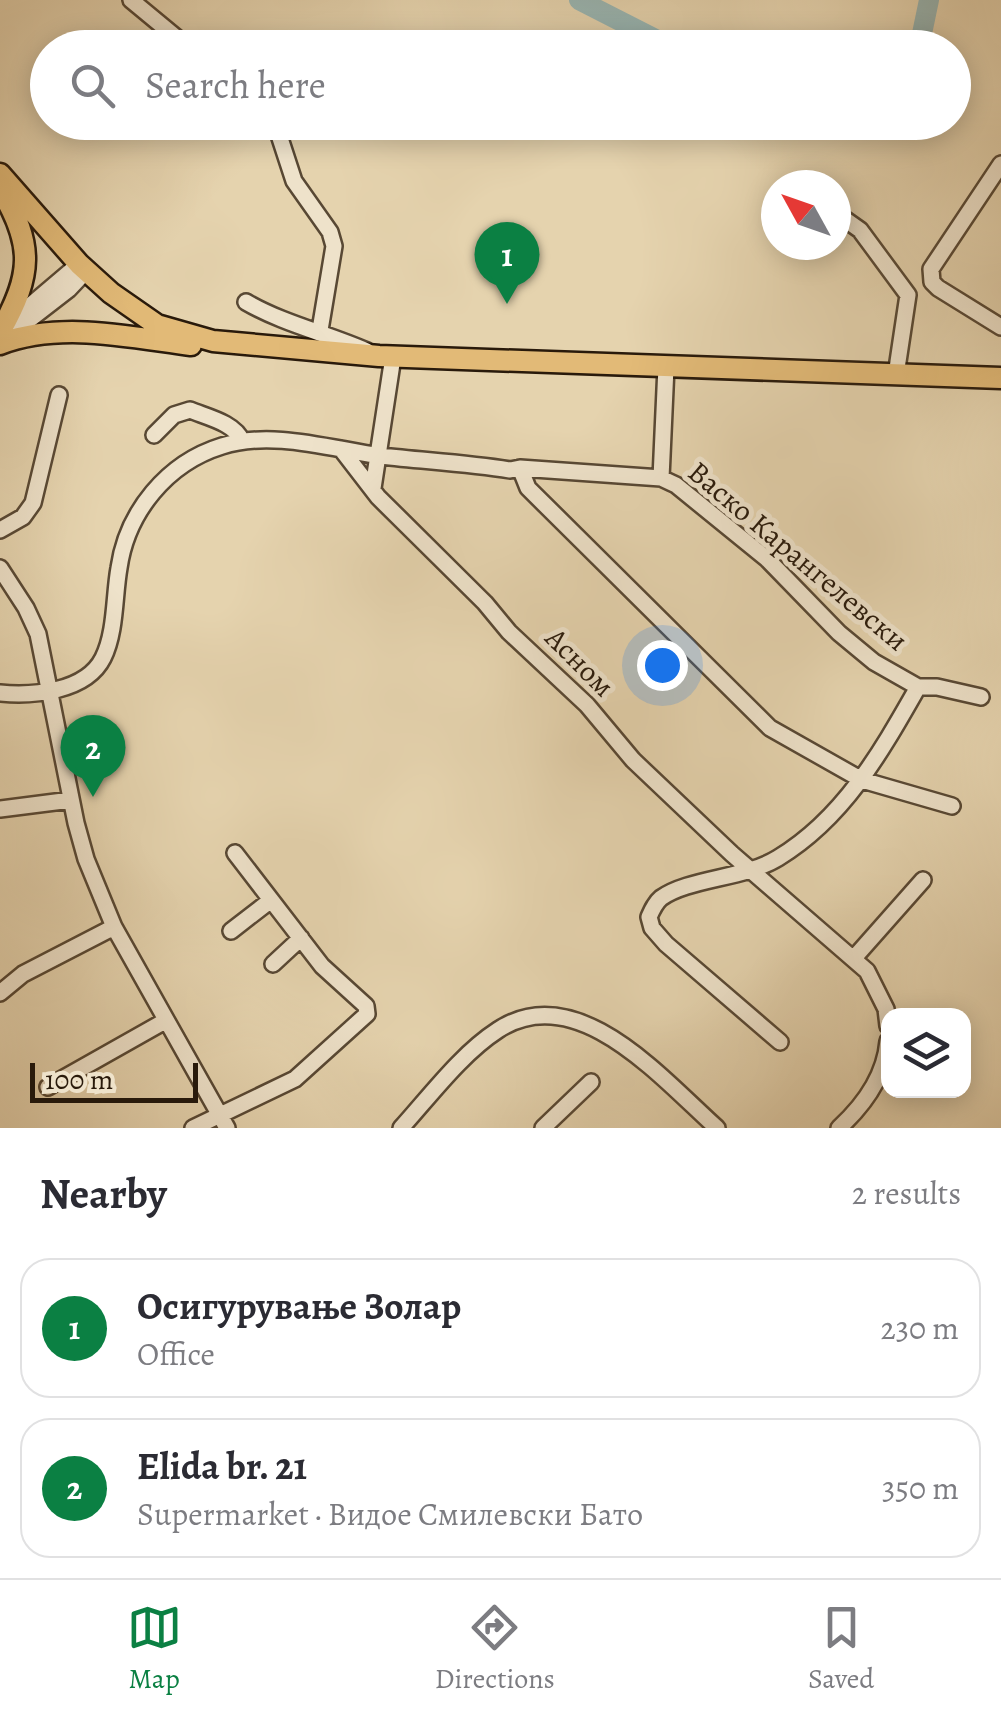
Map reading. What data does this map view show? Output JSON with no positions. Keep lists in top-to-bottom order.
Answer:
{
  "streets": {
    "street": ["Васко Карангелевски", "Асном"]
  },
  "crossings": [
    ["Васко Карангелевски", "Асном"]
  ],
  "scale_bar": "100 m",
  "north": "top left",
  "page": {
    "search": "Search here",
    "pins": ["1", "2"],
    "scale": "100 m",
    "heading": ["Nearby", "2 results"],
    "list": [
      {
        "mark": "1",
        "name": "Осигурување Золар",
        "note": "Office",
        "value": "230 m"
      },
      {
        "mark": "2",
        "name": "Elida br. 21",
        "note": "Supermarket · Видое Смилевски Бато",
        "value": "350 m"
      }
    ],
    "nav": ["Map", "Directions", "Saved"]
  }
}
